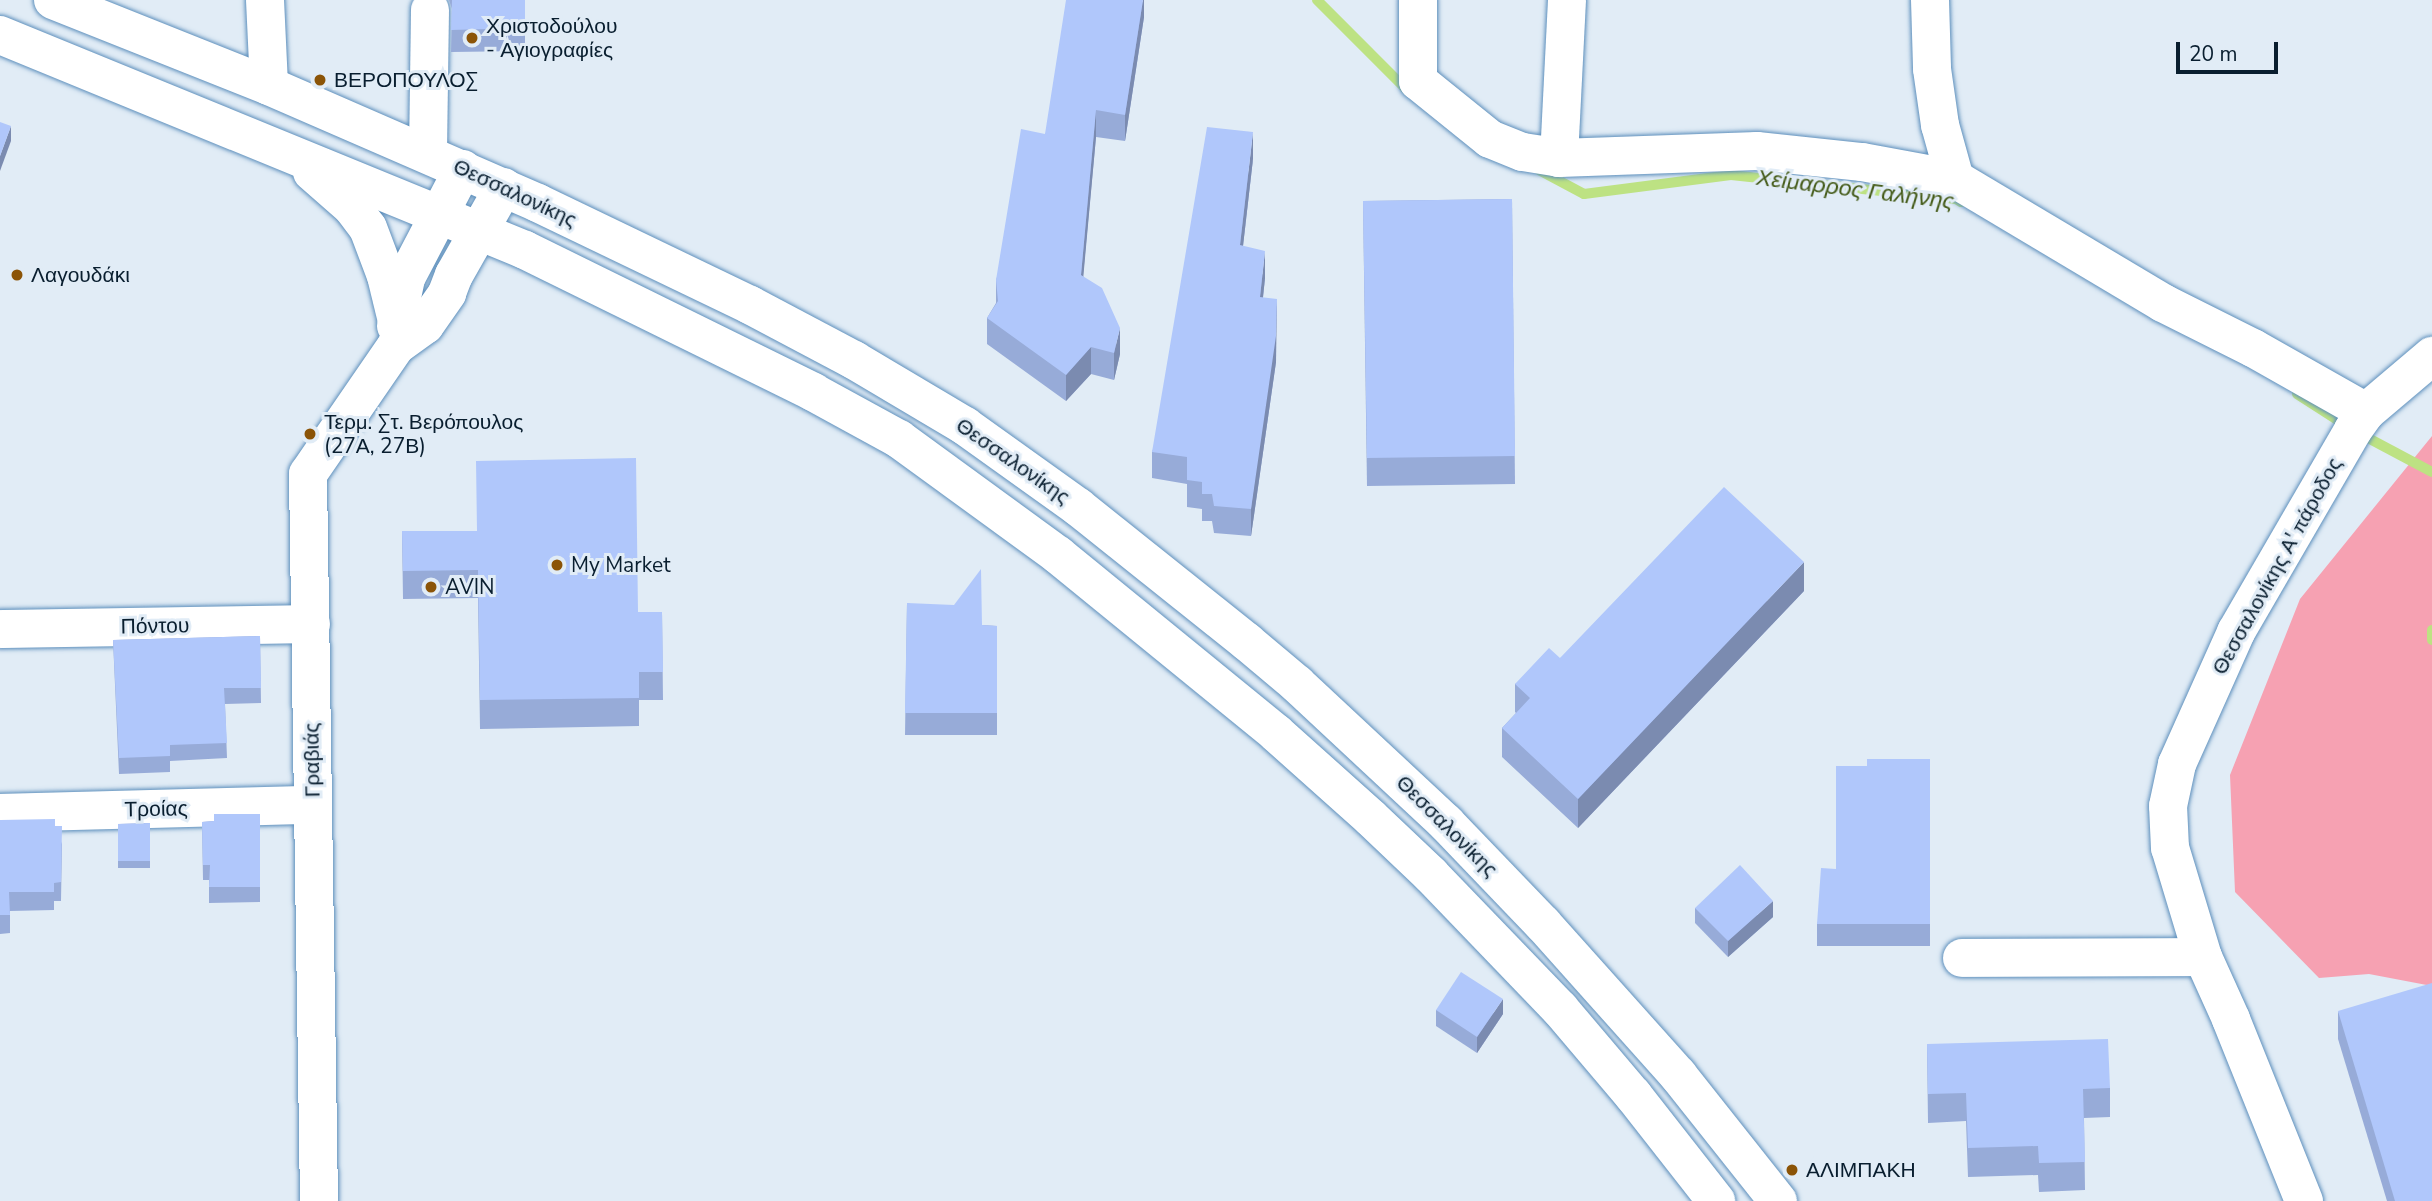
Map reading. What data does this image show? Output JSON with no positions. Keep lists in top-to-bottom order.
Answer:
{
  "streets": {
    "street": [
      "Θεσσαλονίκης",
      "Θεσσαλονίκης Α' πάροδος",
      "Πόντου",
      "Γραβιάς",
      "Τροίας"
    ]
  },
  "crossings": [
    ["Θεσσαλονίκης", "Γραβιάς"],
    ["Πόντου", "Γραβιάς"],
    ["Γραβιάς", "Τροίας"]
  ],
  "water": ["Χείμαρρος Γαλήνης"],
  "places": [
    "Χριστοδούλου - Αγιογραφίες",
    "ΒΕΡΟΠΟΥΛΟΣ",
    "Λαγουδάκι",
    "Τερμ. Στ. Βερόπουλος (27Α, 27Β)",
    "My Market",
    "AVIN",
    "ΑΛΙΜΠΑΚΗ"
  ],
  "scale_bar": "20 m"
}
